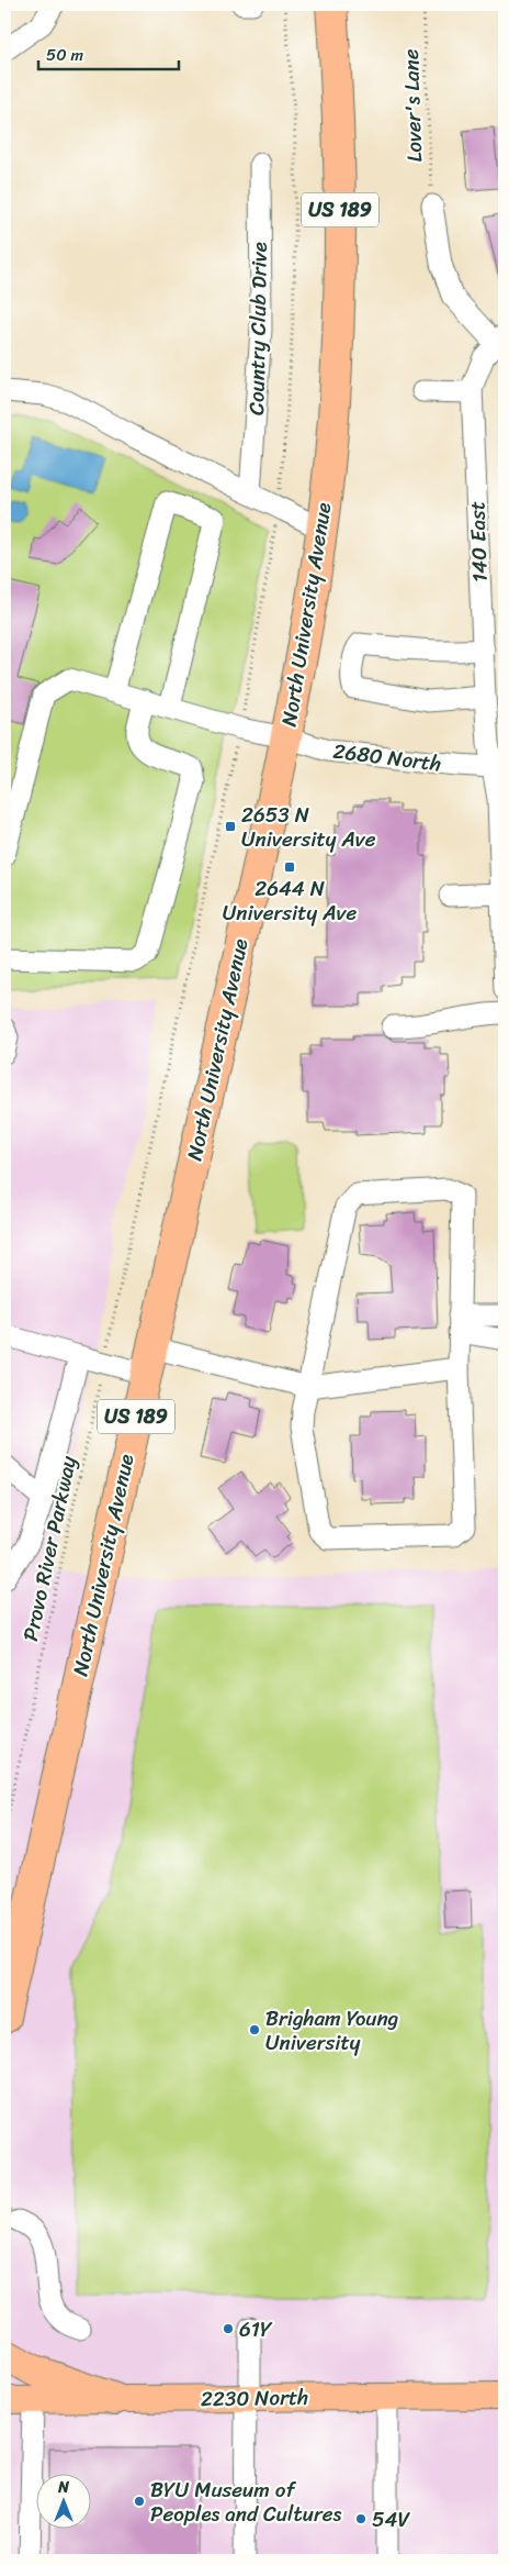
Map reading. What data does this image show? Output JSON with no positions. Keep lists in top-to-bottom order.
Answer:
{
  "streets": {
    "highway": ["US 189", "North University Avenue"],
    "main road": ["2230 North"],
    "street": ["Country Club Drive", "140 East", "2680 North"],
    "path": ["Lover's Lane", "Provo River Parkway"]
  },
  "crossings": [
    ["140 East", "2680 North"],
    ["North University Avenue", "2680 North"]
  ],
  "places": {
    "transit": ["2653 N University Ave", "2644 N University Ave"],
    "other": [
      "Brigham Young University",
      "61Y",
      "BYU Museum of Peoples and Cultures",
      "54V"
    ]
  },
  "scale_bar": "50 m",
  "north": "top"
}
